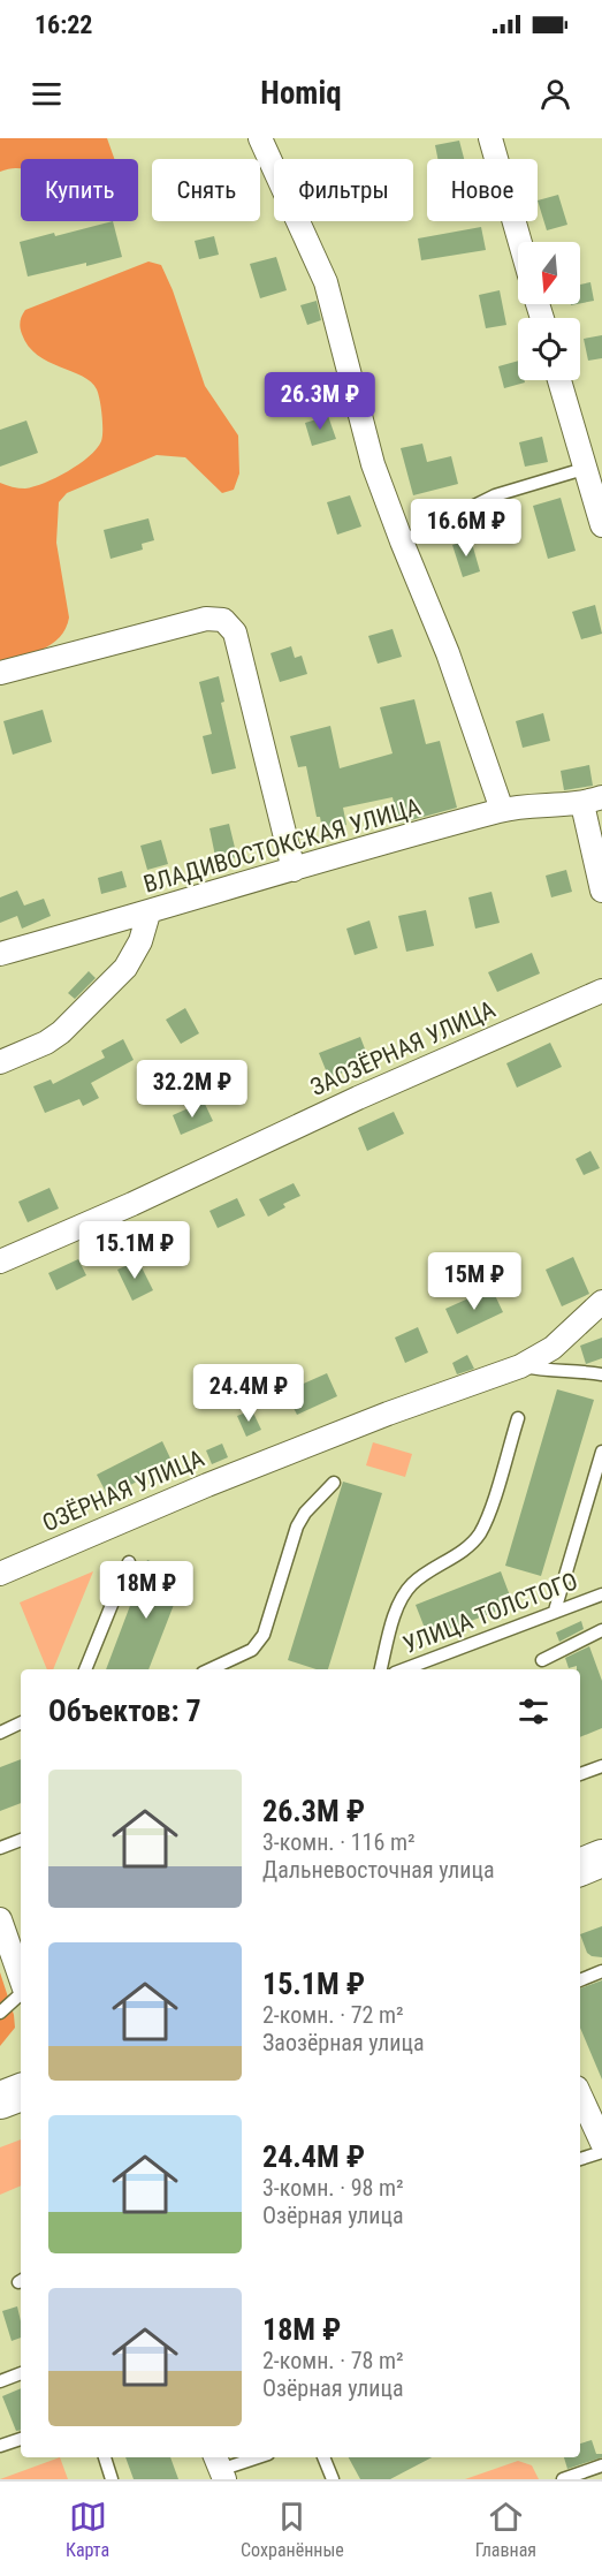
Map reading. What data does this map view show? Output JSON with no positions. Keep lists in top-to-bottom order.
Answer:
{
  "streets": {
    "street": ["ВЛАДИВОСТОКСКАЯ УЛИЦА", "ЗАОЗЁРНАЯ УЛИЦА", "ОЗЁРНАЯ УЛИЦА"],
    "lane": ["УЛИЦА ТОЛСТОГО"]
  },
  "north": "bottom",
  "page": {
    "status": "16:22",
    "header": "Homiq",
    "chip": [
      "Купить",
      "Снять",
      "Фильтры",
      "Новое"
    ],
    "price": [
      "26.3M ₽",
      "16.6M ₽",
      "32.2M ₽",
      "15.1M ₽",
      "15M ₽",
      "24.4M ₽",
      "18M ₽"
    ],
    "heading": "Объектов: 7",
    "list": [
      {
        "name": "26.3M ₽",
        "note": "3-комн. · 116 m² · Дальневосточная улица"
      },
      {
        "name": "15.1M ₽",
        "note": "2-комн. · 72 m² · Заозёрная улица"
      },
      {
        "name": "24.4M ₽",
        "note": "3-комн. · 98 m² · Озёрная улица"
      },
      {
        "name": "18M ₽",
        "note": "2-комн. · 78 m² · Озёрная улица"
      }
    ],
    "tabs": ["Карта", "Сохранённые", "Главная"]
  }
}
